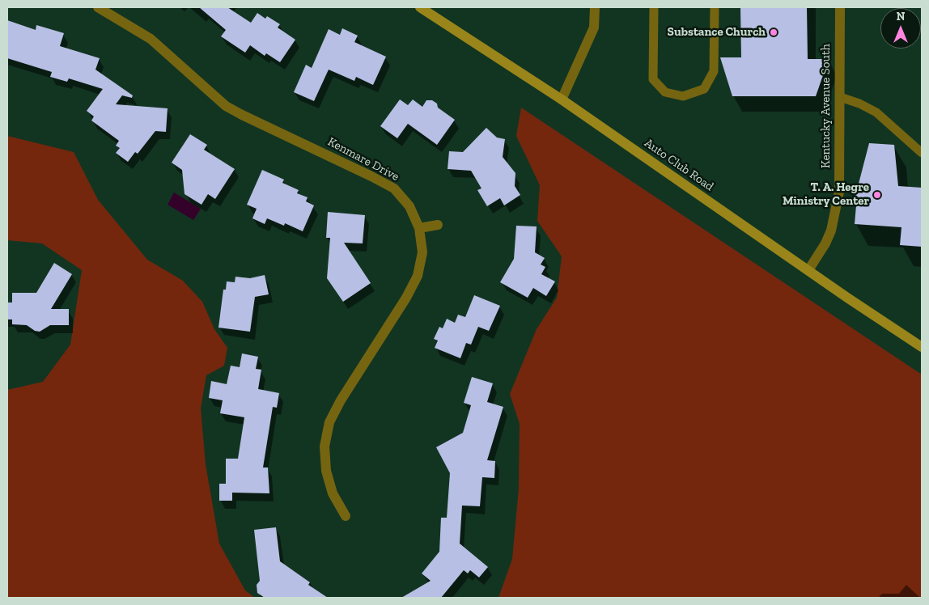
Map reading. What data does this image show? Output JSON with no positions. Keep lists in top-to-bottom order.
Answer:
{
  "streets": {
    "street": ["Kentucky Avenue South", "Kenmare Drive", "Auto Club Road"]
  },
  "crossings": [
    ["Kentucky Avenue South", "Auto Club Road"]
  ],
  "places": ["Substance Church", "T. A. Hegre Ministry Center"],
  "north": "top"
}
